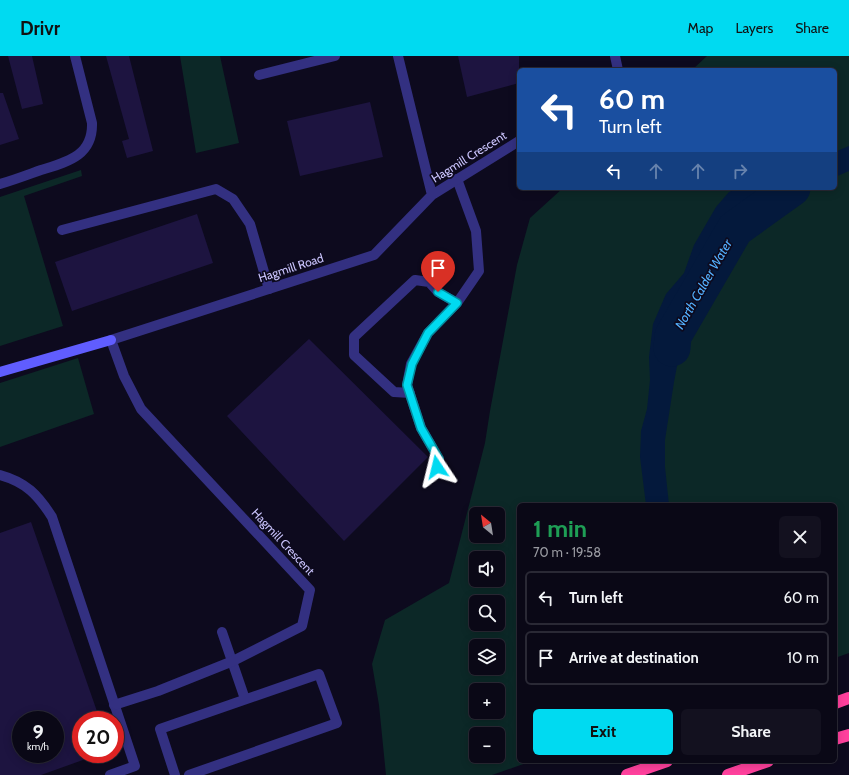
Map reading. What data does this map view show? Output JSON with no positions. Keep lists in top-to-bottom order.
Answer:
{
  "streets": {
    "street": ["Hagmill Crescent", "Hagmill Road"]
  },
  "crossings": [
    ["Hagmill Crescent", "Hagmill Road"]
  ],
  "water": ["North Calder Water"],
  "north": "top left",
  "page": {
    "header": "Drivr",
    "nav": ["Map", "Layers", "Share"],
    "turn": ["60 m", "Turn left"],
    "heading": ["1 min", "70 m · 19:58"],
    "map_buttons": ["+", "−"],
    "list": [
      {
        "name": "Turn left",
        "value": "60 m"
      },
      {
        "name": "Arrive at destination",
        "value": "10 m"
      }
    ],
    "buttons": ["Exit", "Share"],
    "speed": "9 km/h",
    "limit": "20"
  }
}
